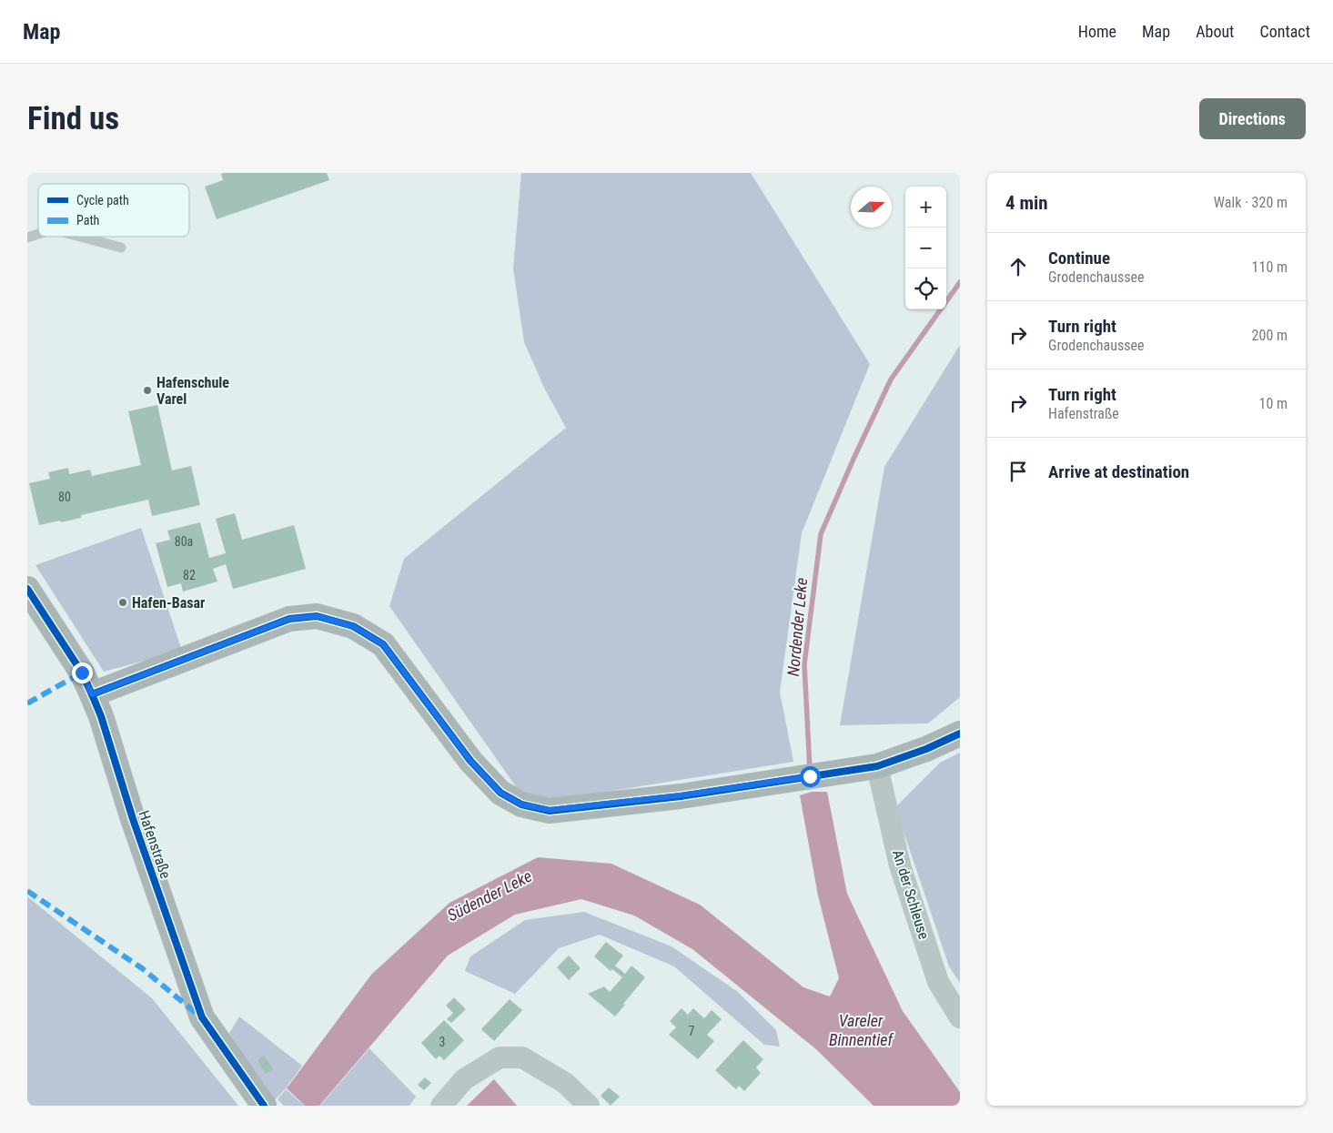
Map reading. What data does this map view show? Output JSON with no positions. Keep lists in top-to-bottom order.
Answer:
{
  "streets": {
    "street": ["Hafenstraße", "An der Schleuse"]
  },
  "water": ["Nordender Leke", "Südender Leke", "Vareler Binnentief"],
  "places": ["Hafenschule Varel", "Hafen-Basar"],
  "house_numbers": [
    "80",
    "80a",
    "82",
    "7",
    "3"
  ],
  "legend": ["Cycle path", "Path"],
  "north": "right",
  "page": {
    "header": "Map",
    "nav": [
      "Home",
      "Map",
      "About",
      "Contact"
    ],
    "buttons": "Directions",
    "title": "Find us",
    "heading": ["4 min", "Walk · 320 m"],
    "map_buttons": ["+", "−"],
    "list": [
      ["Continue", "Grodenchaussee", "110 m"],
      ["Turn right", "Grodenchaussee", "200 m"],
      ["Turn right", "Hafenstraße", "10 m"],
      "Arrive at destination"
    ]
  }
}
